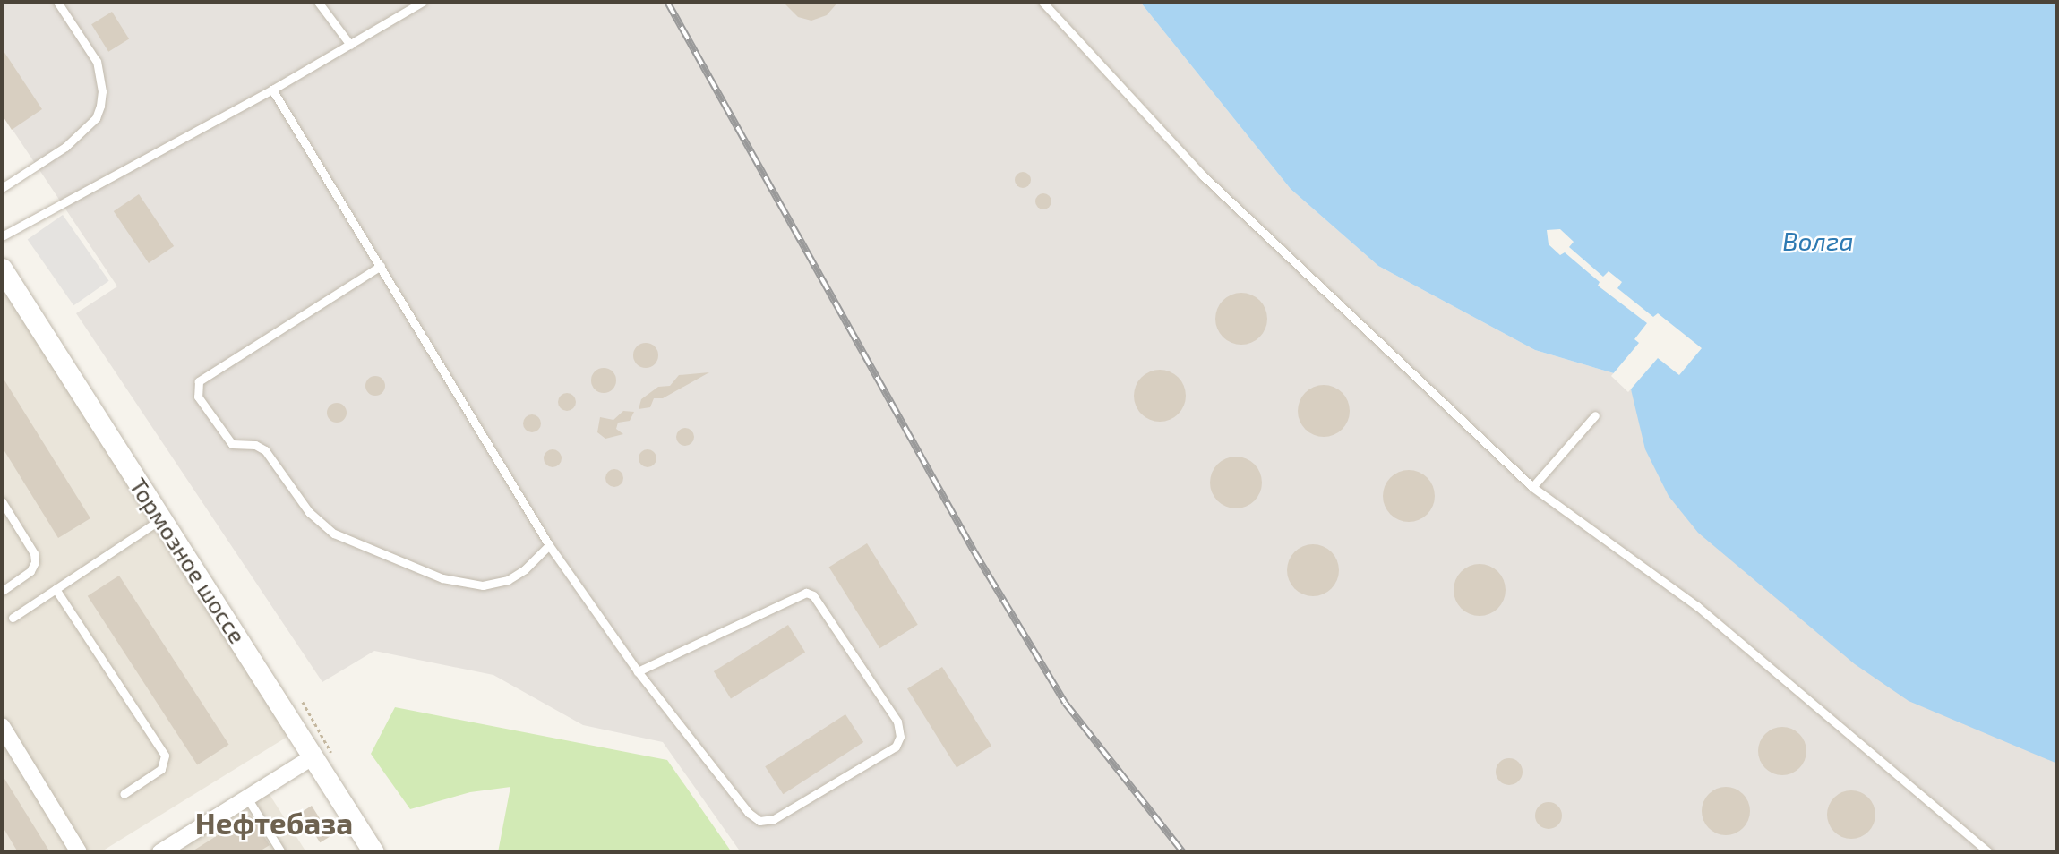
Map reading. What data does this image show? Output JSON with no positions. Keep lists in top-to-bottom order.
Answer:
{
  "streets": {
    "street": ["Тормозное шоссе"]
  },
  "districts": ["Нефтебаза"],
  "water": ["Волга"]
}
